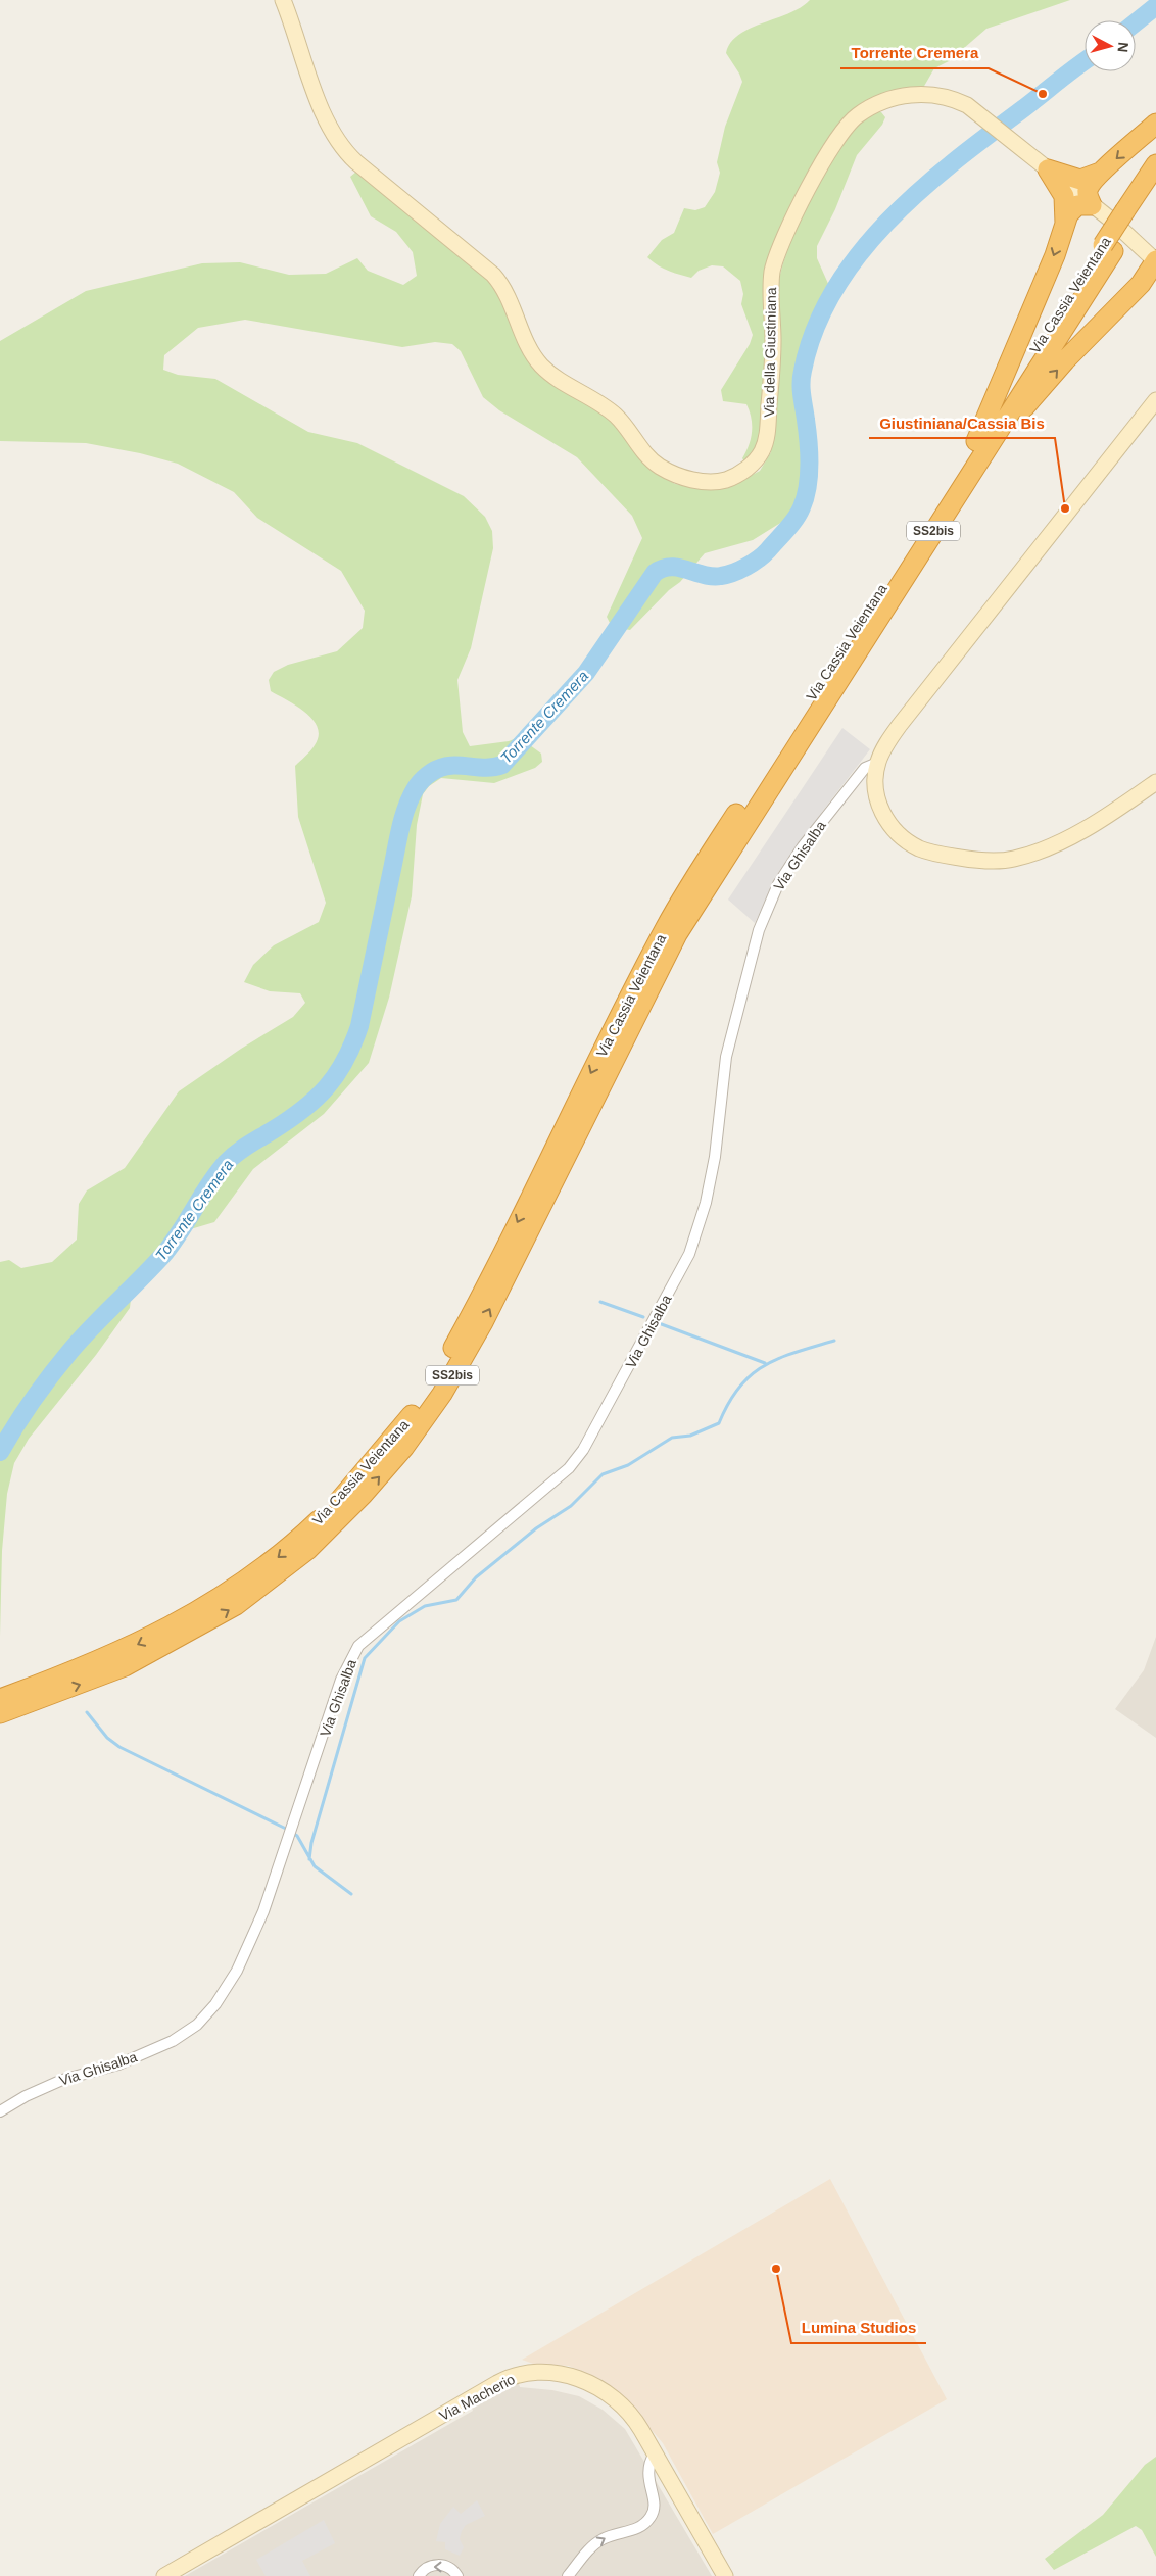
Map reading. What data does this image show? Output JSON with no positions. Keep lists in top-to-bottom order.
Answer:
{
  "streets": {
    "highway": ["Via Cassia Veientana", "SS2bis"],
    "street": ["Via della Giustiniana", "Via Ghisalba", "Via Macherio"]
  },
  "water": ["Torrente Cremera"],
  "places": ["Torrente Cremera", "Giustiniana/Cassia Bis", "Lumina Studios"],
  "north": "right"
}
